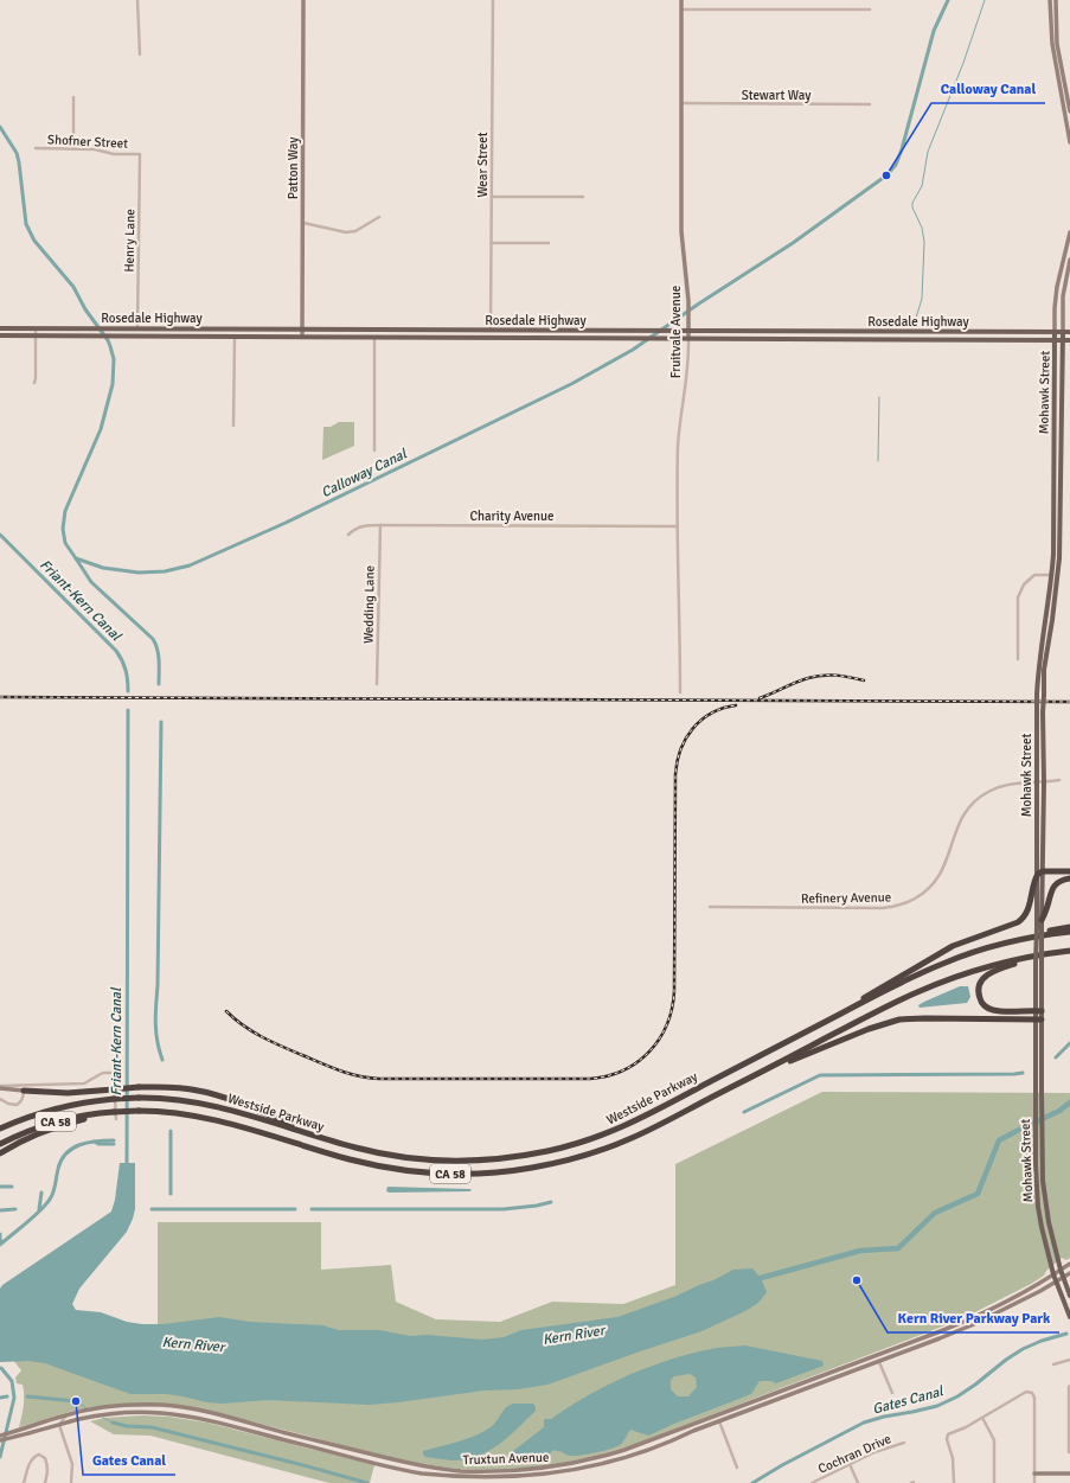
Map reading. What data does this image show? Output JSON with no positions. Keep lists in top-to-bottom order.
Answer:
{
  "streets": {
    "highway": ["Westside Parkway", "CA 58"],
    "main road": [
      "Patton Way",
      "Rosedale Highway",
      "Fruitvale Avenue",
      "Mohawk Street",
      "Truxtun Avenue"
    ],
    "street": [
      "Stewart Way",
      "Shofner Street",
      "Wear Street",
      "Henry Lane",
      "Charity Avenue",
      "Wedding Lane",
      "Refinery Avenue",
      "Cochran Drive"
    ]
  },
  "crossings": [
    ["Stewart Way", "Fruitvale Avenue"],
    ["Shofner Street", "Henry Lane"],
    ["Wear Street", "Rosedale Highway"],
    ["Patton Way", "Rosedale Highway"],
    ["Henry Lane", "Rosedale Highway"],
    ["Rosedale Highway", "Fruitvale Avenue"],
    ["Rosedale Highway", "Mohawk Street"],
    ["Fruitvale Avenue", "Charity Avenue"],
    ["Mohawk Street", "Refinery Avenue"],
    ["Mohawk Street", "Truxtun Avenue"],
    ["Charity Avenue", "Wedding Lane"]
  ],
  "water": [
    "Calloway Canal",
    "Friant-Kern Canal",
    "Kern River",
    "Gates Canal"
  ],
  "places": ["Calloway Canal", "Kern River Parkway Park", "Gates Canal"]
}
